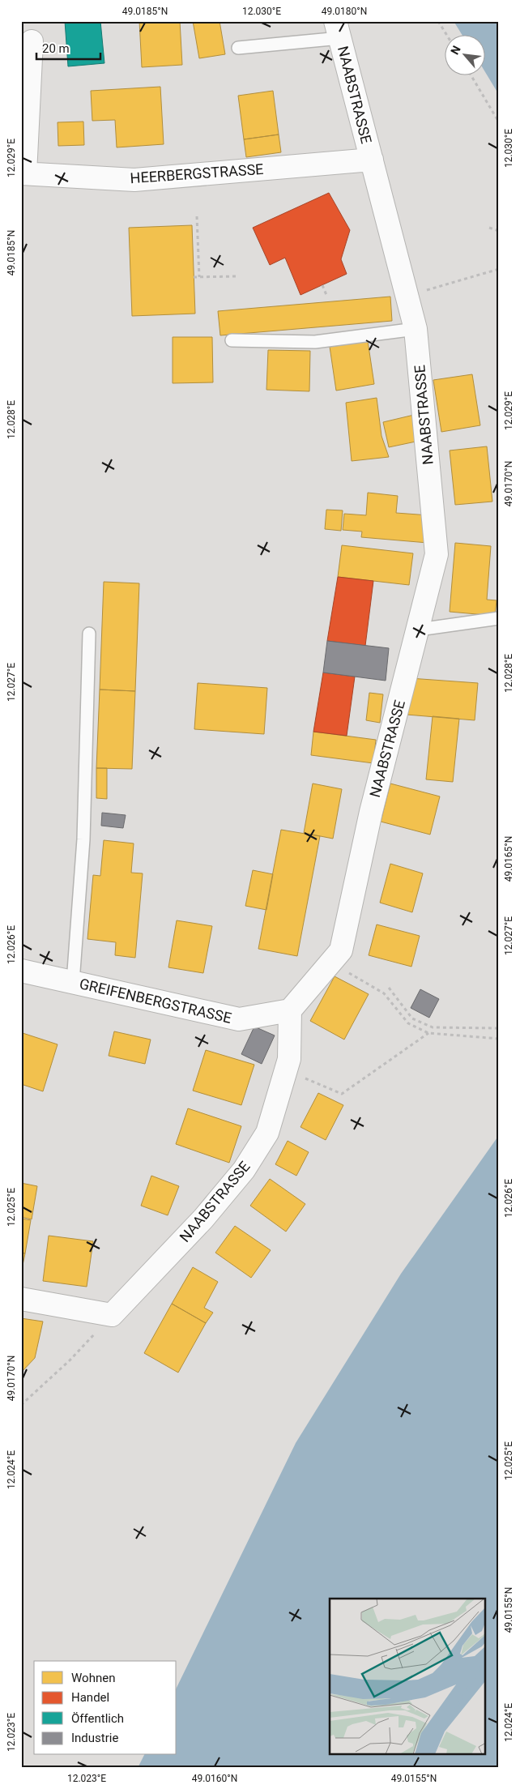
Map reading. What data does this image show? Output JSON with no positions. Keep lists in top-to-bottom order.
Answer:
{
  "streets": {
    "street": ["NAABSTRASSE", "HEERBERGSTRASSE", "GREIFENBERGSTRASSE"]
  },
  "crossings": [
    ["NAABSTRASSE", "HEERBERGSTRASSE"],
    ["NAABSTRASSE", "GREIFENBERGSTRASSE"]
  ],
  "legend": [
    "Wohnen",
    "Handel",
    "Öffentlich",
    "Industrie"
  ],
  "scale_bar": "20 m",
  "north": "top left",
  "coordinates": [
    "49.0185°N",
    "12.030°E",
    "49.0180°N",
    "12.029°E",
    "12.028°E",
    "49.0170°N",
    "12.027°E",
    "49.0165°N",
    "12.026°E",
    "12.025°E",
    "12.024°E",
    "49.0155°N",
    "12.023°E",
    "49.0160°N"
  ]
}
